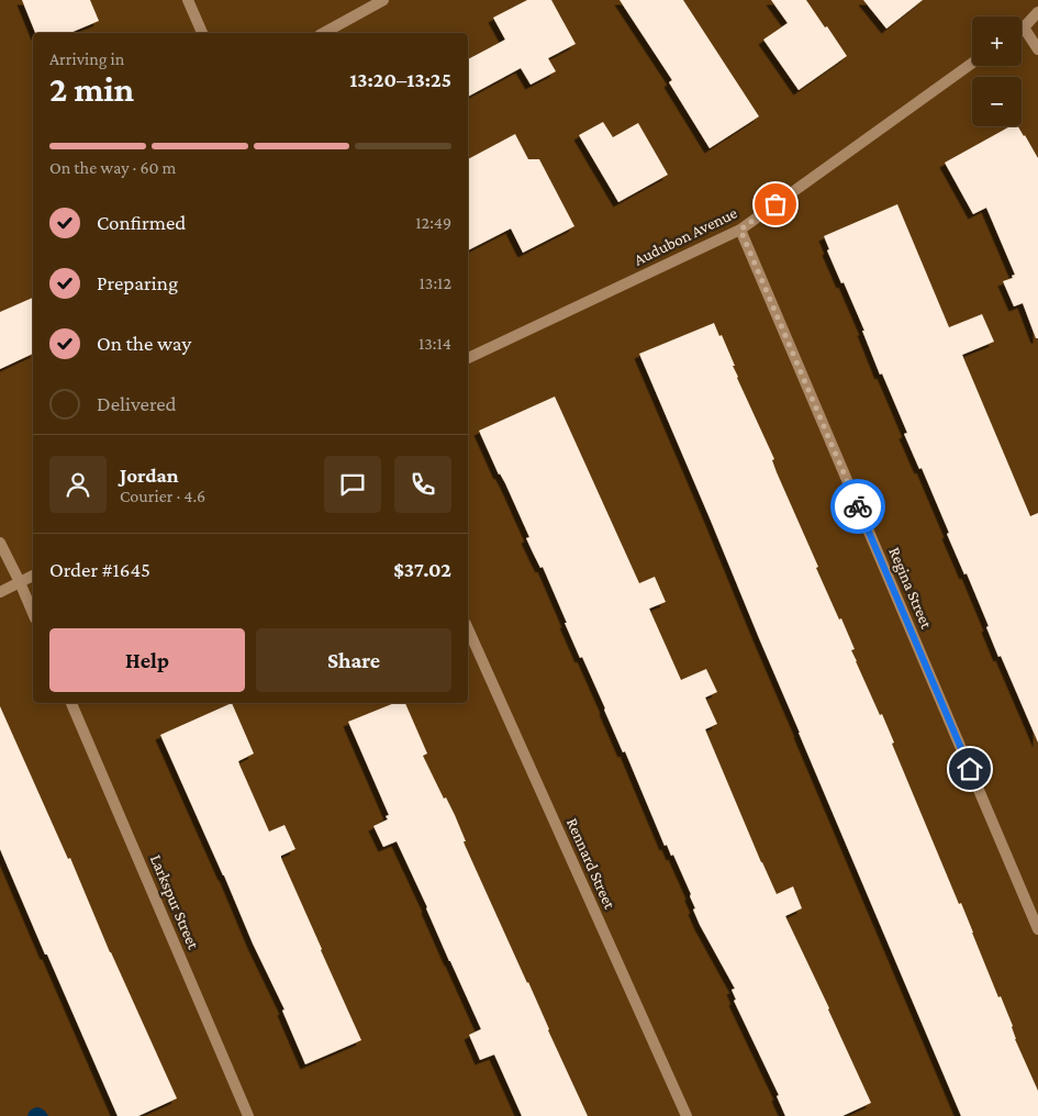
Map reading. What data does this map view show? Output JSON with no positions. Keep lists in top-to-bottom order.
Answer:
{
  "streets": {
    "street": [
      "Audubon Avenue",
      "Regina Street",
      "Rennard Street",
      "Larkspur Street"
    ]
  },
  "crossings": [
    ["Audubon Avenue", "Regina Street"]
  ],
  "page": {
    "map_buttons": ["+", "−"],
    "heading": ["2 min", "Arriving in", "13:20–13:25"],
    "panel": [
      "Jordan",
      "Courier · 4.6",
      "Order #1645",
      "$37.02"
    ],
    "bar": "On the way · 60 m",
    "list": [
      ["Confirmed", "12:49"],
      ["Preparing", "13:12"],
      ["On the way", "13:14"],
      "Delivered"
    ],
    "buttons": ["Help", "Share"]
  }
}
